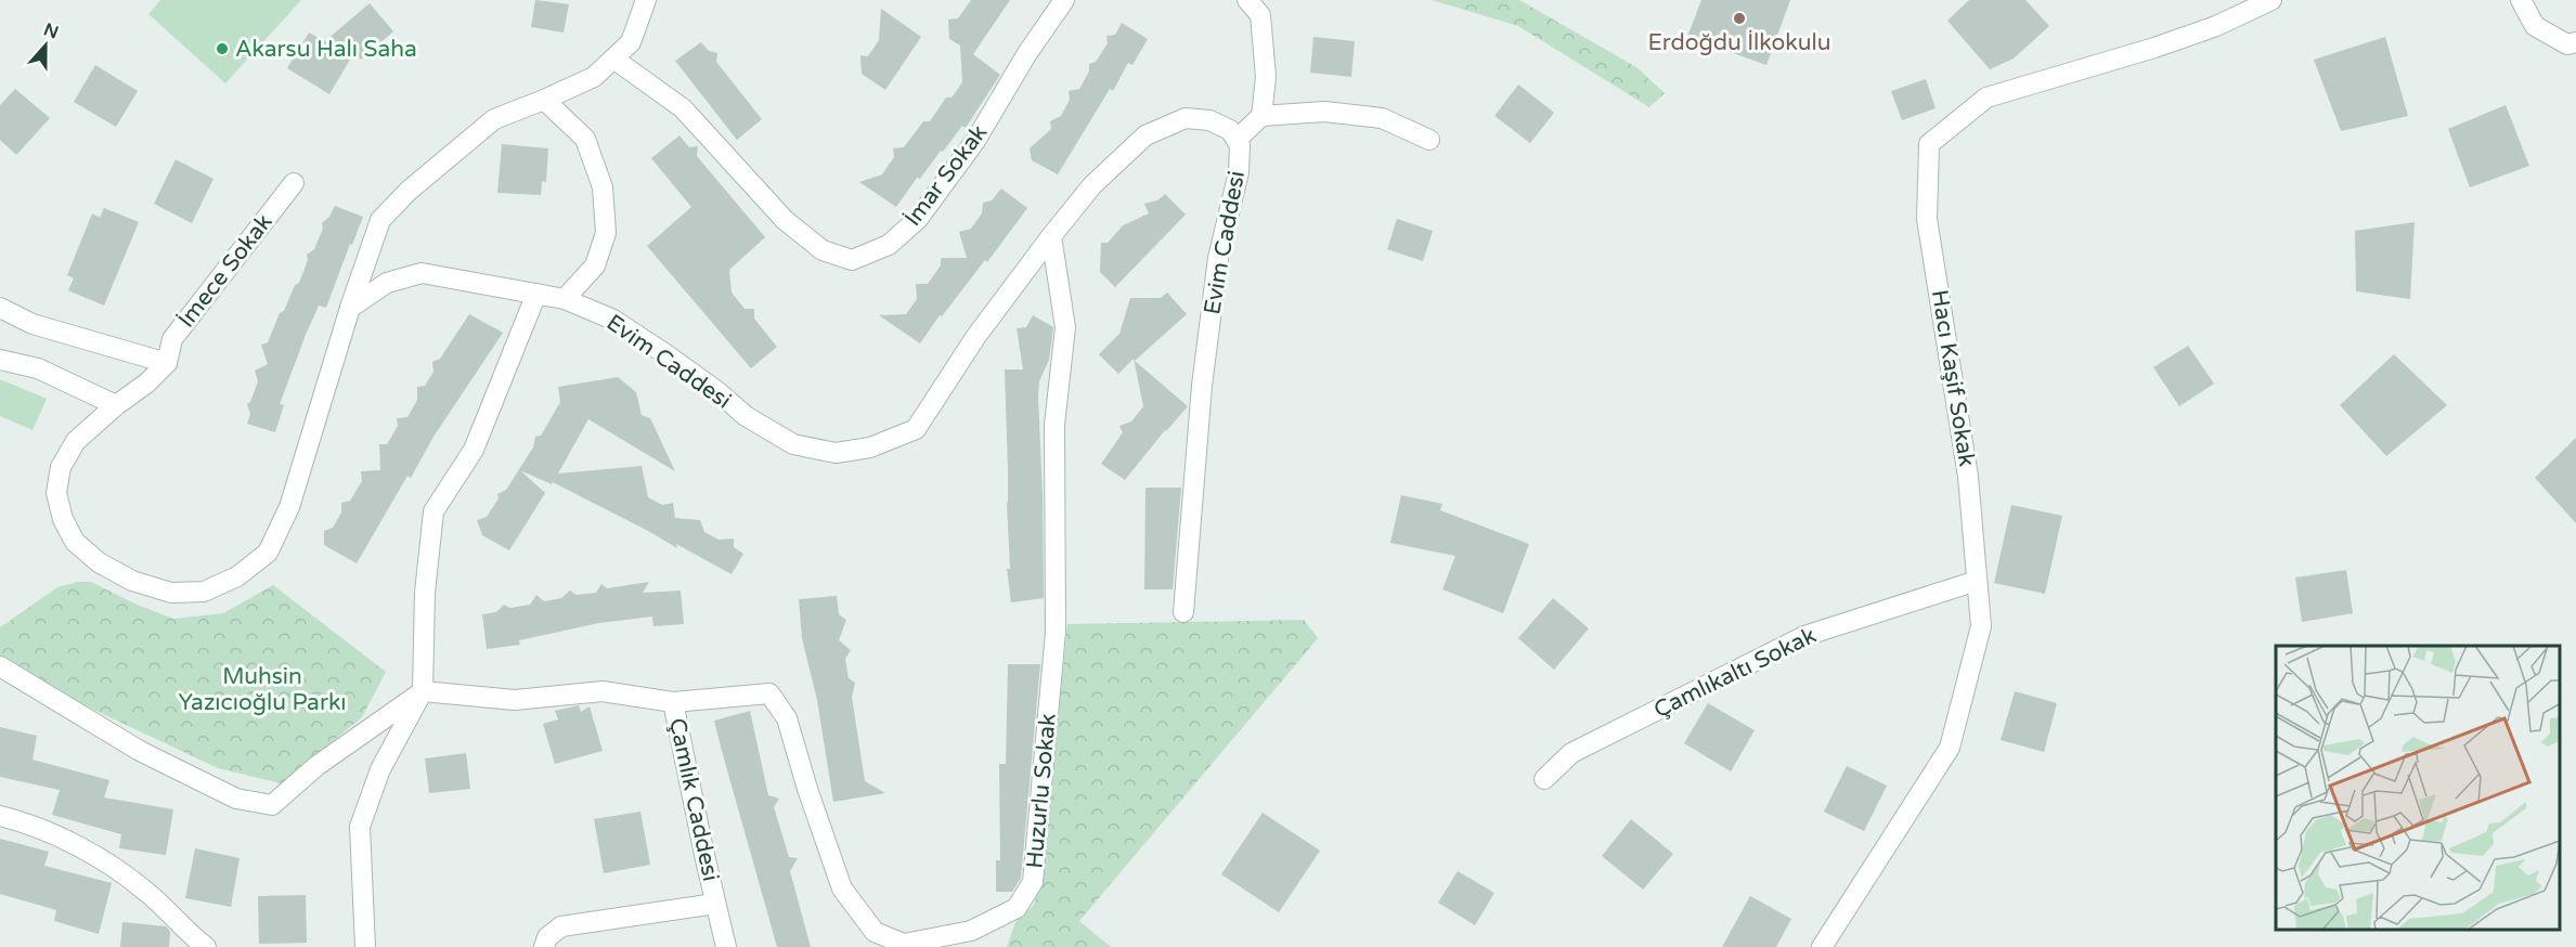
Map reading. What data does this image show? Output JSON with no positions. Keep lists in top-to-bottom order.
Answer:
{
  "streets": {
    "street": [
      "İmar Sokak",
      "Evim Caddesi",
      "İmece Sokak",
      "Hacı Kaşif Sokak",
      "Çamlıkaltı Sokak",
      "Huzurlu Sokak",
      "Çamlık Caddesi"
    ]
  },
  "crossings": [
    ["Evim Caddesi", "Huzurlu Sokak"],
    ["Hacı Kaşif Sokak", "Çamlıkaltı Sokak"],
    ["Huzurlu Sokak", "Çamlık Caddesi"]
  ],
  "parks": ["Muhsin Yazıcıoğlu Parkı"],
  "places": ["Erdoğdu İlkokulu", "Akarsu Halı Saha"],
  "north": "top"
}
